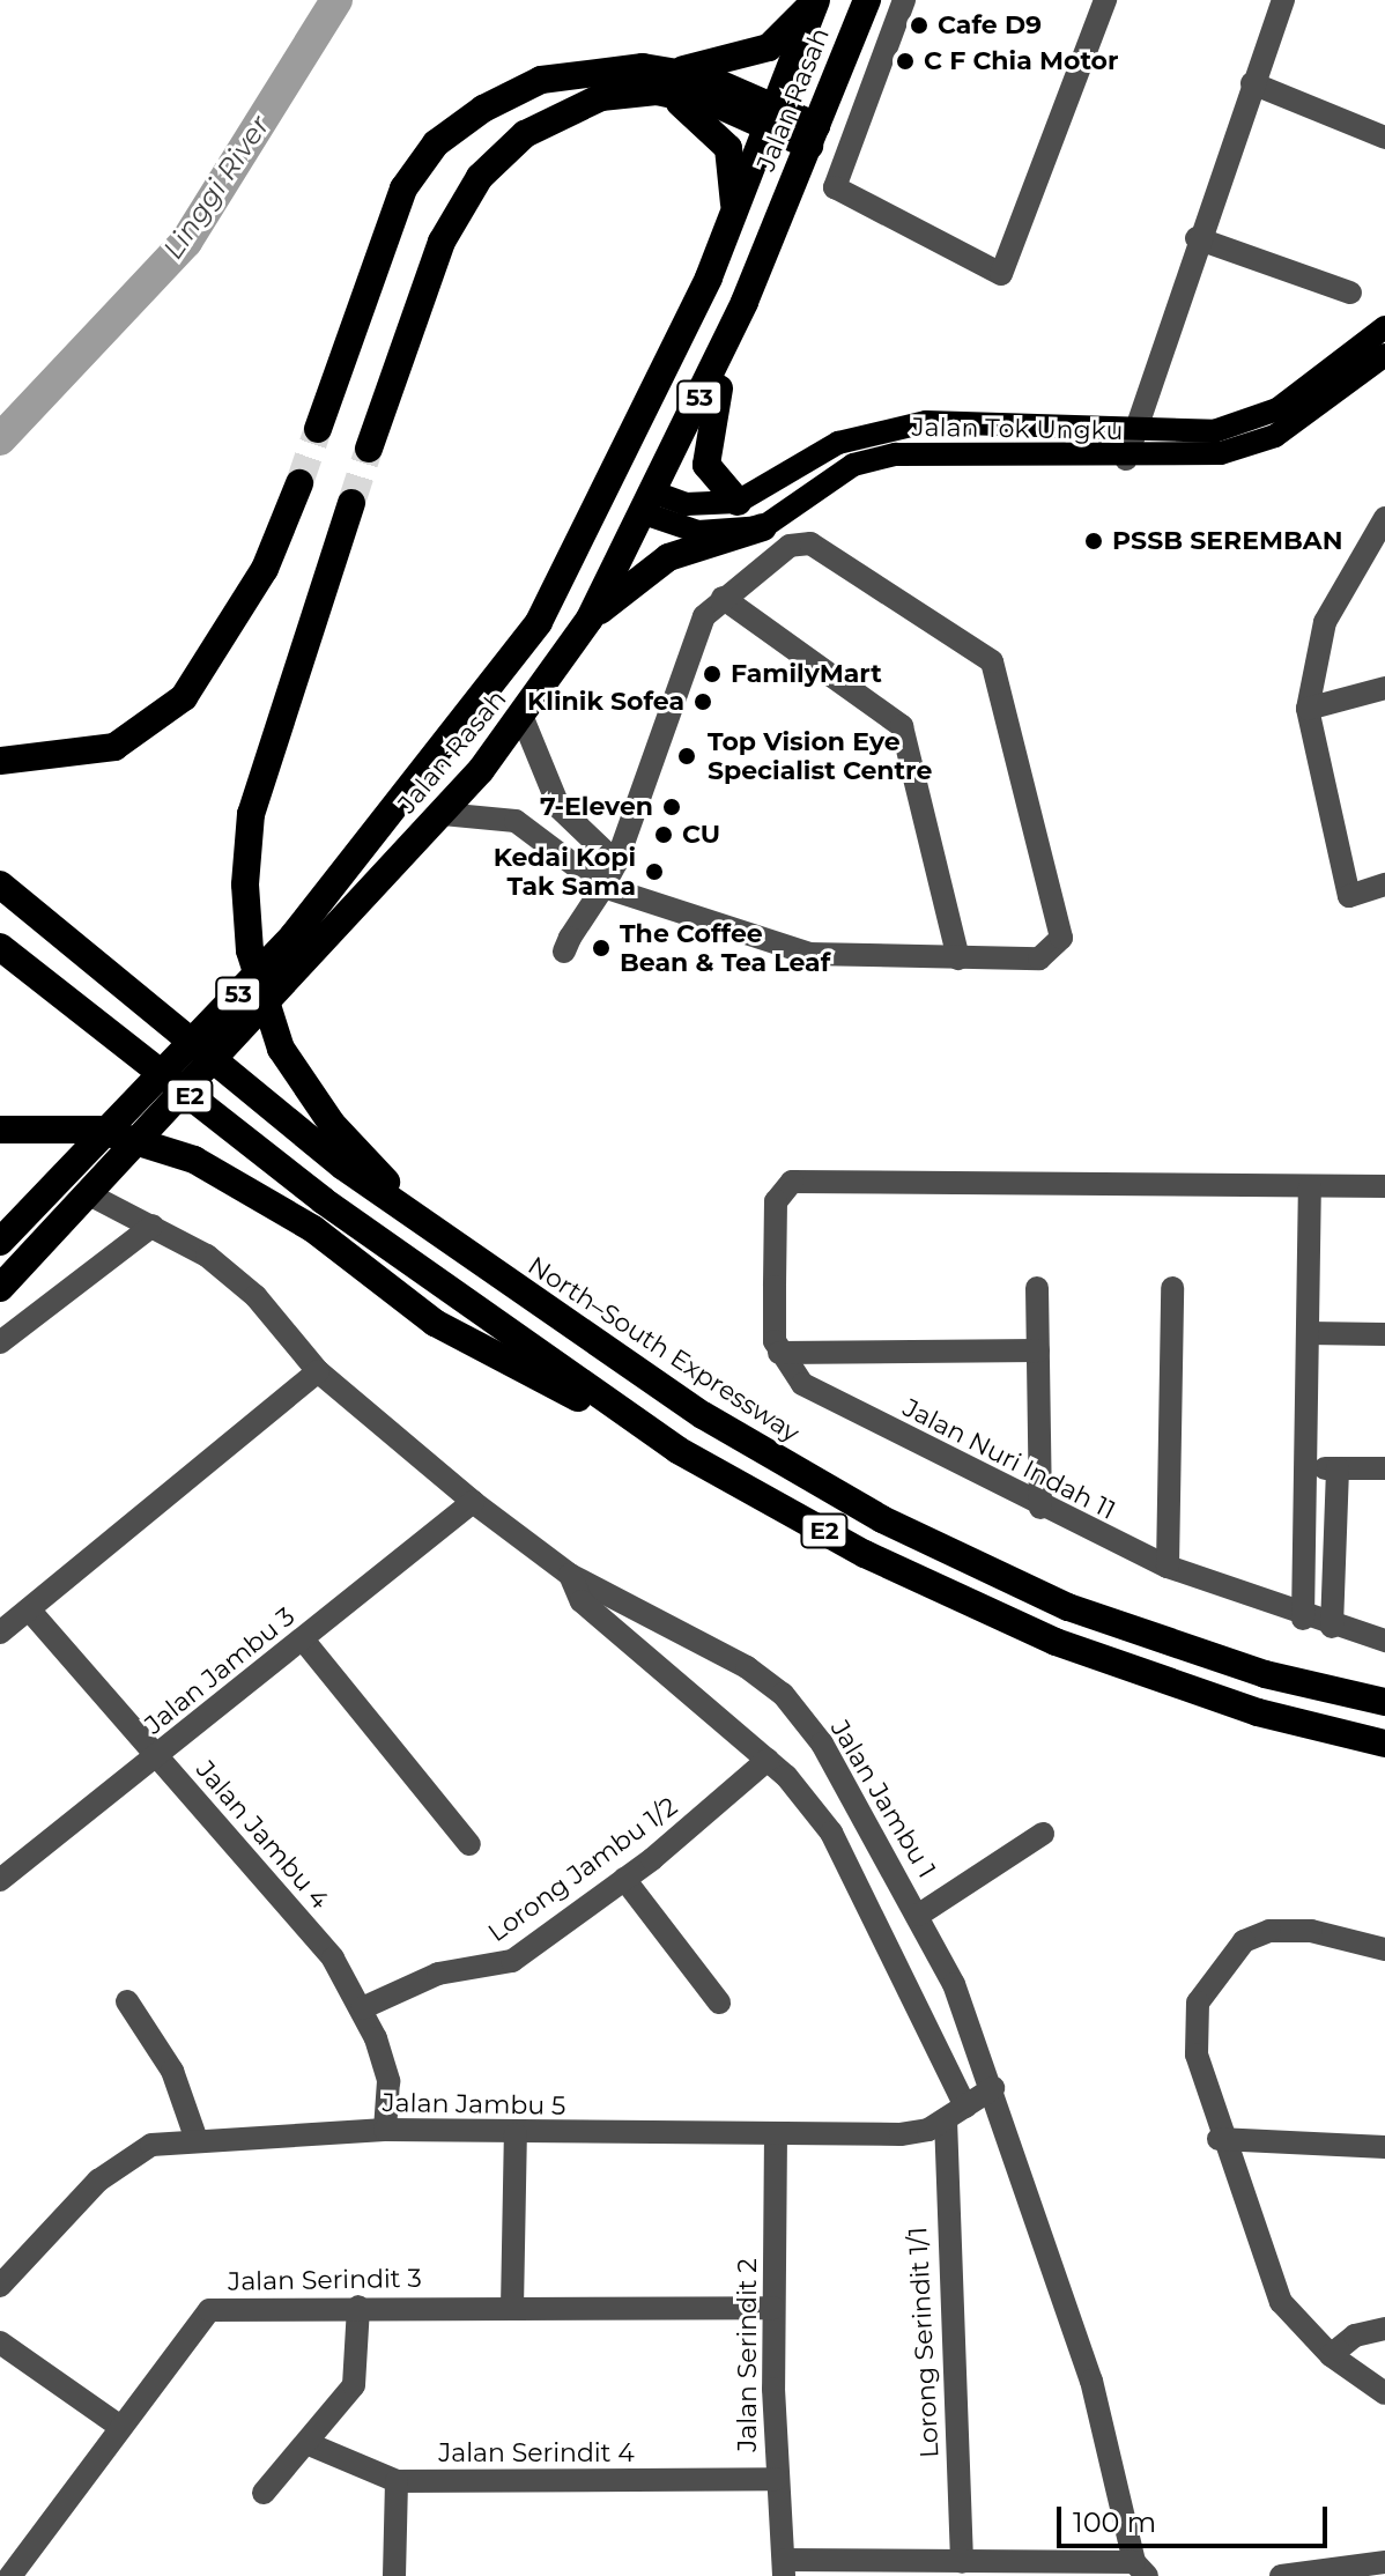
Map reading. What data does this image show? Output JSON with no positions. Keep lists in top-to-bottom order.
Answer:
{
  "streets": {
    "highway": [
      "Jalan Rasah",
      "53",
      "E2",
      "North–South Expressway"
    ],
    "main road": ["Jalan Tok Ungku"],
    "street": [
      "Jalan Nuri Indah 11",
      "Jalan Jambu 3",
      "Jalan Jambu 1",
      "Jalan Jambu 4",
      "Lorong Jambu 1/2",
      "Jalan Jambu 5",
      "Jalan Serindit 3",
      "Lorong Serindit 1/1",
      "Jalan Serindit 2",
      "Jalan Serindit 4"
    ]
  },
  "crossings": [
    ["Jalan Rasah", "Jalan Tok Ungku"],
    ["Jalan Rasah", "Jalan Jambu 1"],
    ["Jalan Jambu 3", "Jalan Jambu 1"],
    ["Jalan Jambu 3", "Jalan Jambu 4"],
    ["Jalan Jambu 1", "Jalan Jambu 5"],
    ["Jalan Jambu 4", "Lorong Jambu 1/2"],
    ["Jalan Jambu 4", "Jalan Jambu 5"],
    ["Jalan Jambu 5", "Lorong Serindit 1/1"],
    ["Jalan Jambu 5", "Jalan Serindit 2"],
    ["Jalan Serindit 3", "Jalan Serindit 2"],
    ["Jalan Serindit 2", "Jalan Serindit 4"]
  ],
  "water": ["Linggi River"],
  "places": [
    "Cafe D9",
    "C F Chia Motor",
    "PSSB SEREMBAN",
    "FamilyMart",
    "Klinik Sofea",
    "Top Vision Eye Specialist Centre",
    "7-Eleven",
    "CU",
    "Kedai Kopi Tak Sama",
    "The Coffee Bean & Tea Leaf"
  ],
  "scale_bar": "100 m"
}
